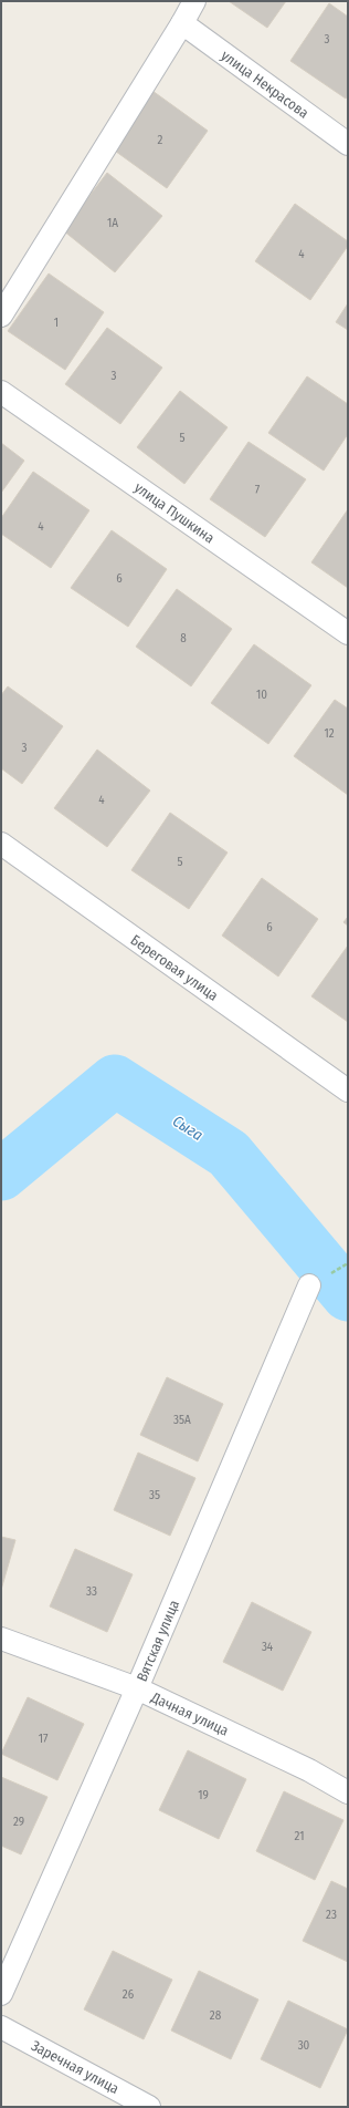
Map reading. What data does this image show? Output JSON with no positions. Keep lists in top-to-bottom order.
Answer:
{
  "streets": {
    "street": [
      "улица Некрасова",
      "улица Пушкина",
      "Береговая улица",
      "Вятская улица",
      "Дачная улица",
      "Заречная улица"
    ]
  },
  "crossings": [
    ["Вятская улица", "Дачная улица"]
  ],
  "water": ["Сыга"],
  "house_numbers": [
    "3",
    "2",
    "1А",
    "4",
    "1",
    "3",
    "5",
    "7",
    "4",
    "6",
    "8",
    "10",
    "12",
    "3",
    "4",
    "5",
    "6",
    "35А",
    "35",
    "33",
    "34",
    "17",
    "19",
    "29",
    "21",
    "23",
    "26",
    "28",
    "30"
  ]
}
